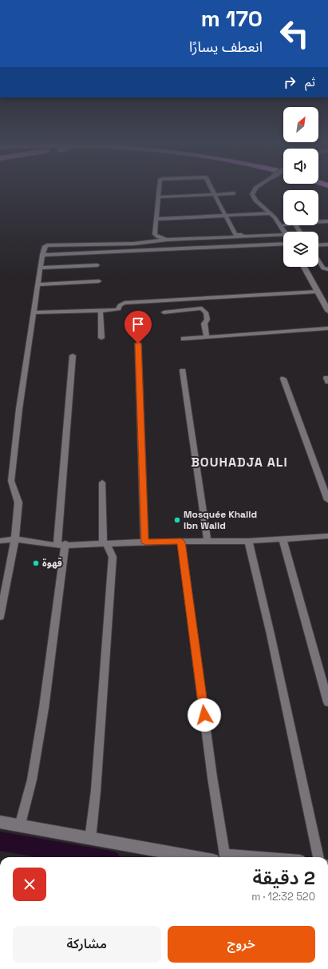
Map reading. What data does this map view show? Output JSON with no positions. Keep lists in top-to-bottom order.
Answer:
{
  "districts": ["BOUHADJA ALI"],
  "places": ["Mosquée Khalid ibn Walid", "قهوة"],
  "north": "top right",
  "page": {
    "turn": ["170 m", "انعطف يسارًا"],
    "then": "ثم",
    "heading": ["2 دقيقة", "520 m · 12:32"],
    "buttons": ["خروج", "مشاركة"]
  }
}
